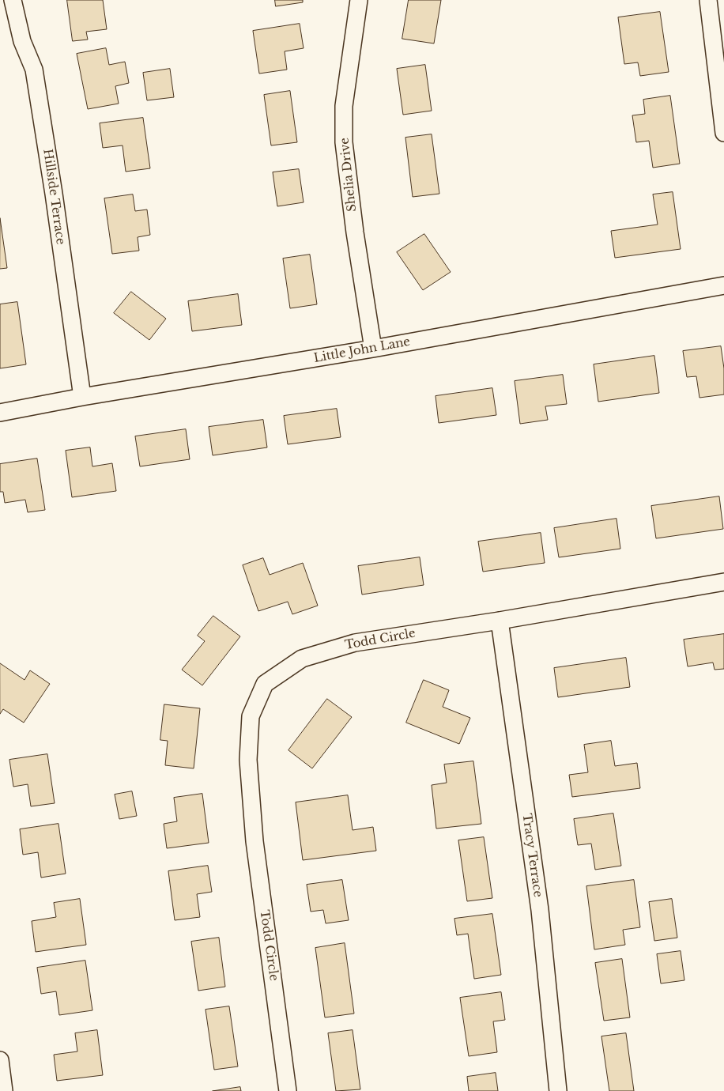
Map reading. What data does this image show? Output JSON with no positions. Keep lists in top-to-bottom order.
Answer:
{
  "streets": {
    "street": [
      "Shelia Drive",
      "Hillside Terrace",
      "Little John Lane",
      "Todd Circle",
      "Tracy Terrace"
    ]
  },
  "crossings": [
    ["Shelia Drive", "Little John Lane"],
    ["Hillside Terrace", "Little John Lane"],
    ["Todd Circle", "Tracy Terrace"]
  ]
}
